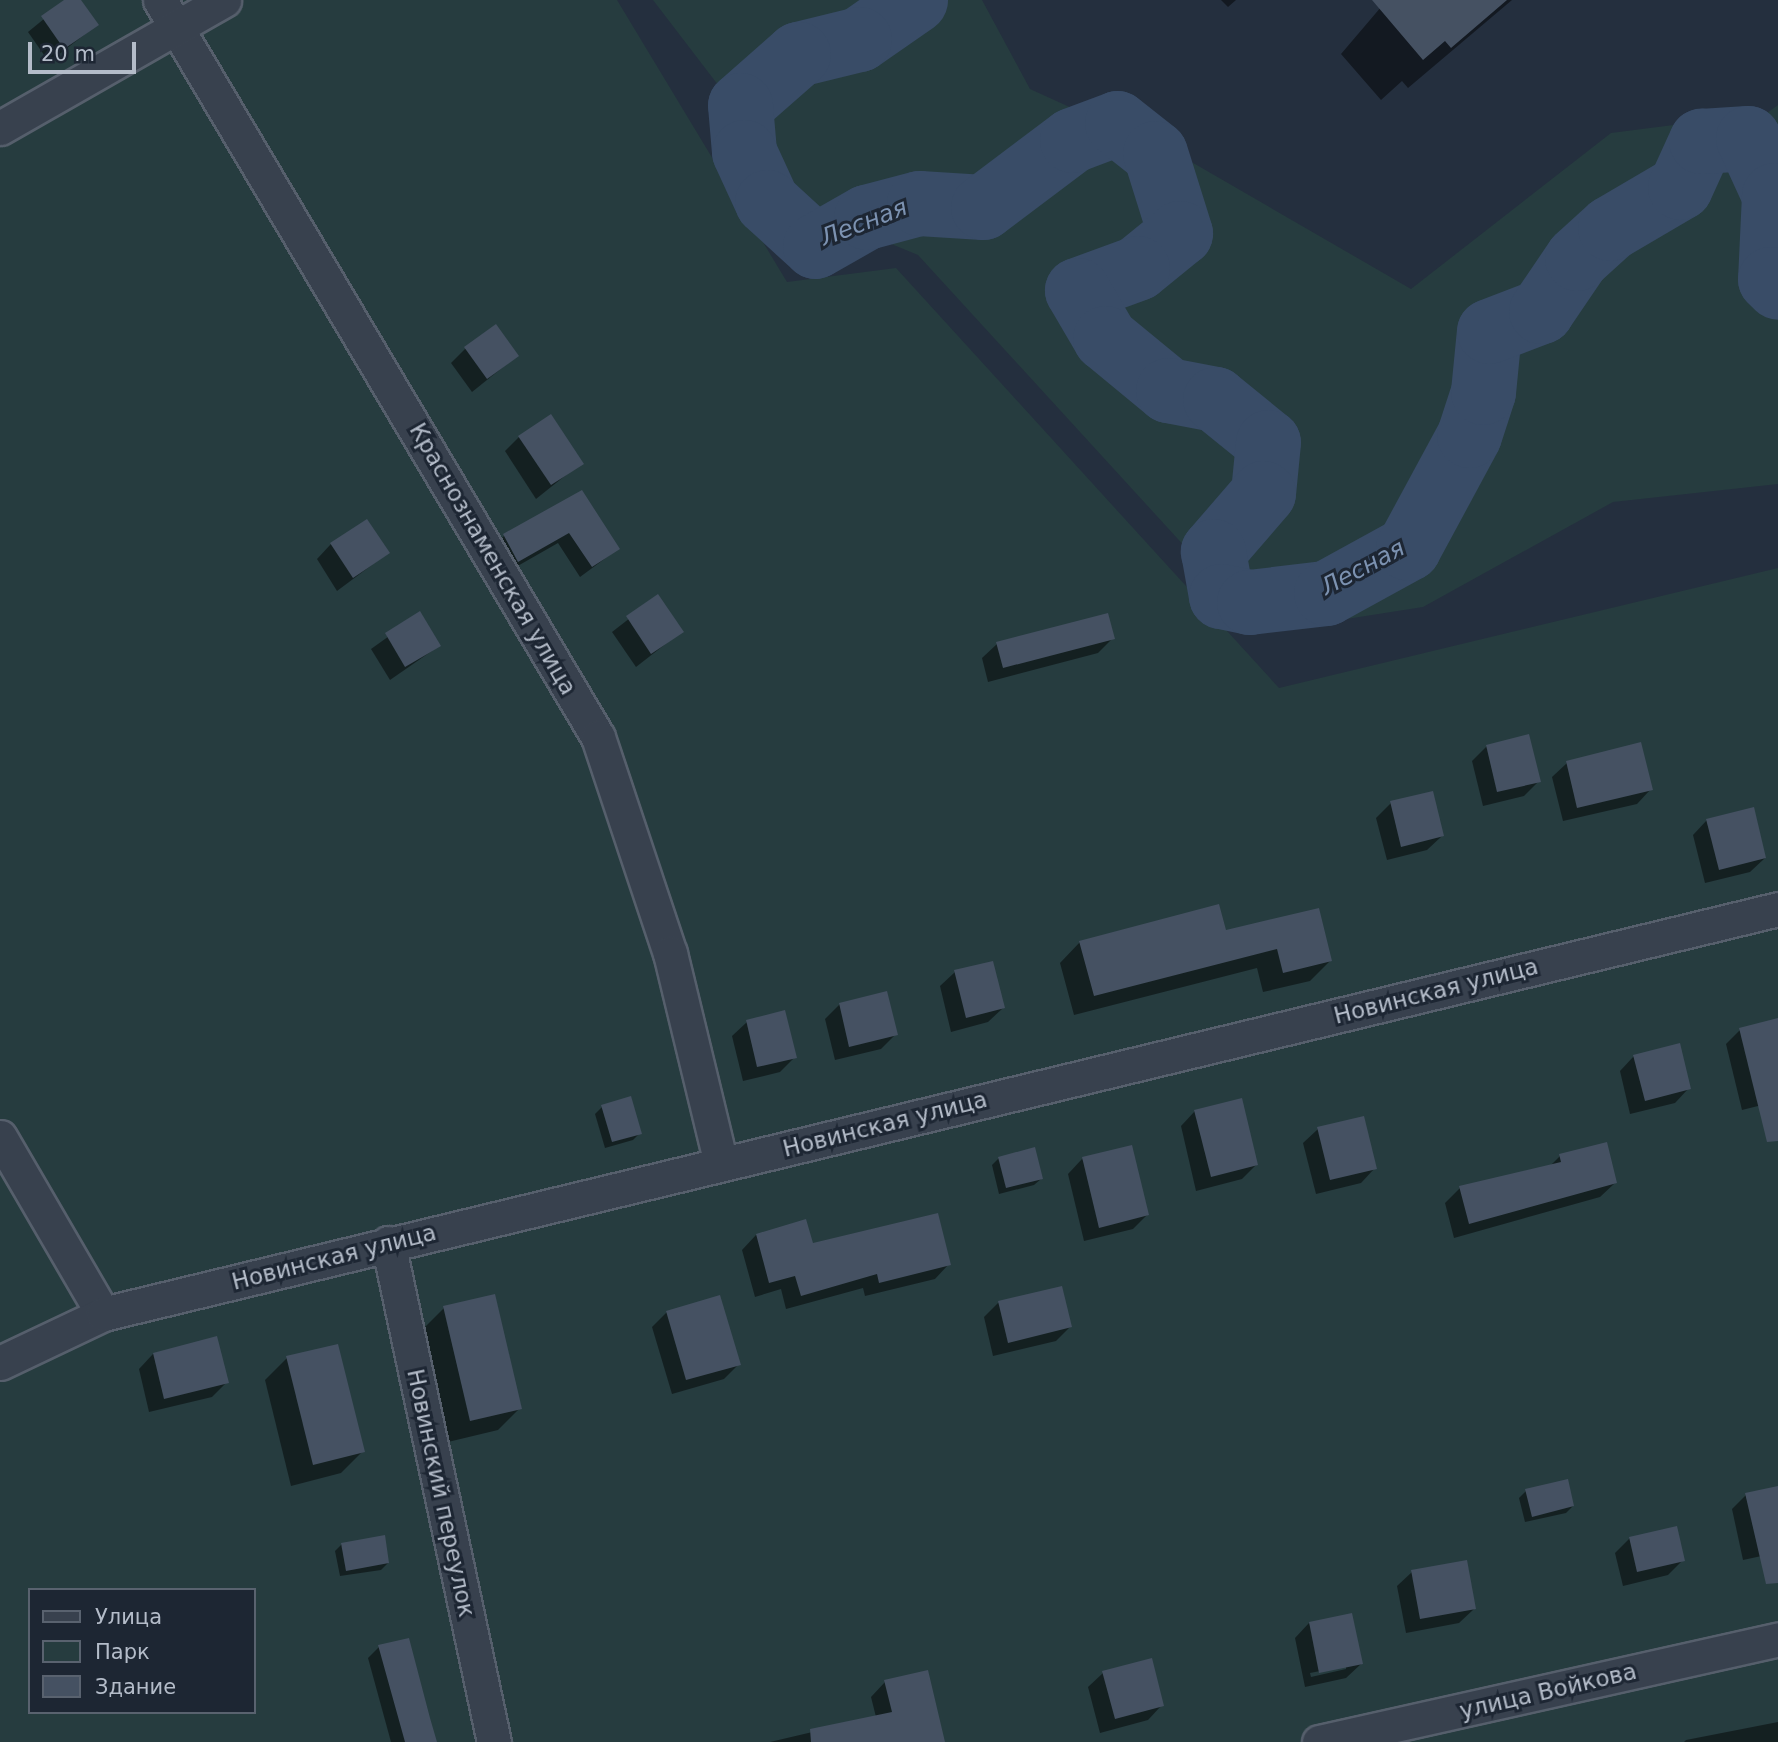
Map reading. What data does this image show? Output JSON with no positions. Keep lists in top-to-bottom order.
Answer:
{
  "streets": {
    "street": [
      "Краснознаменская улица",
      "Новинская улица",
      "Новинский переулок",
      "улица Войкова"
    ]
  },
  "crossings": [
    ["Краснознаменская улица", "Новинская улица"],
    ["Новинская улица", "Новинский переулок"]
  ],
  "water": ["Лесная"],
  "legend": ["Улица", "Парк", "Здание"],
  "scale_bar": "20 m"
}
